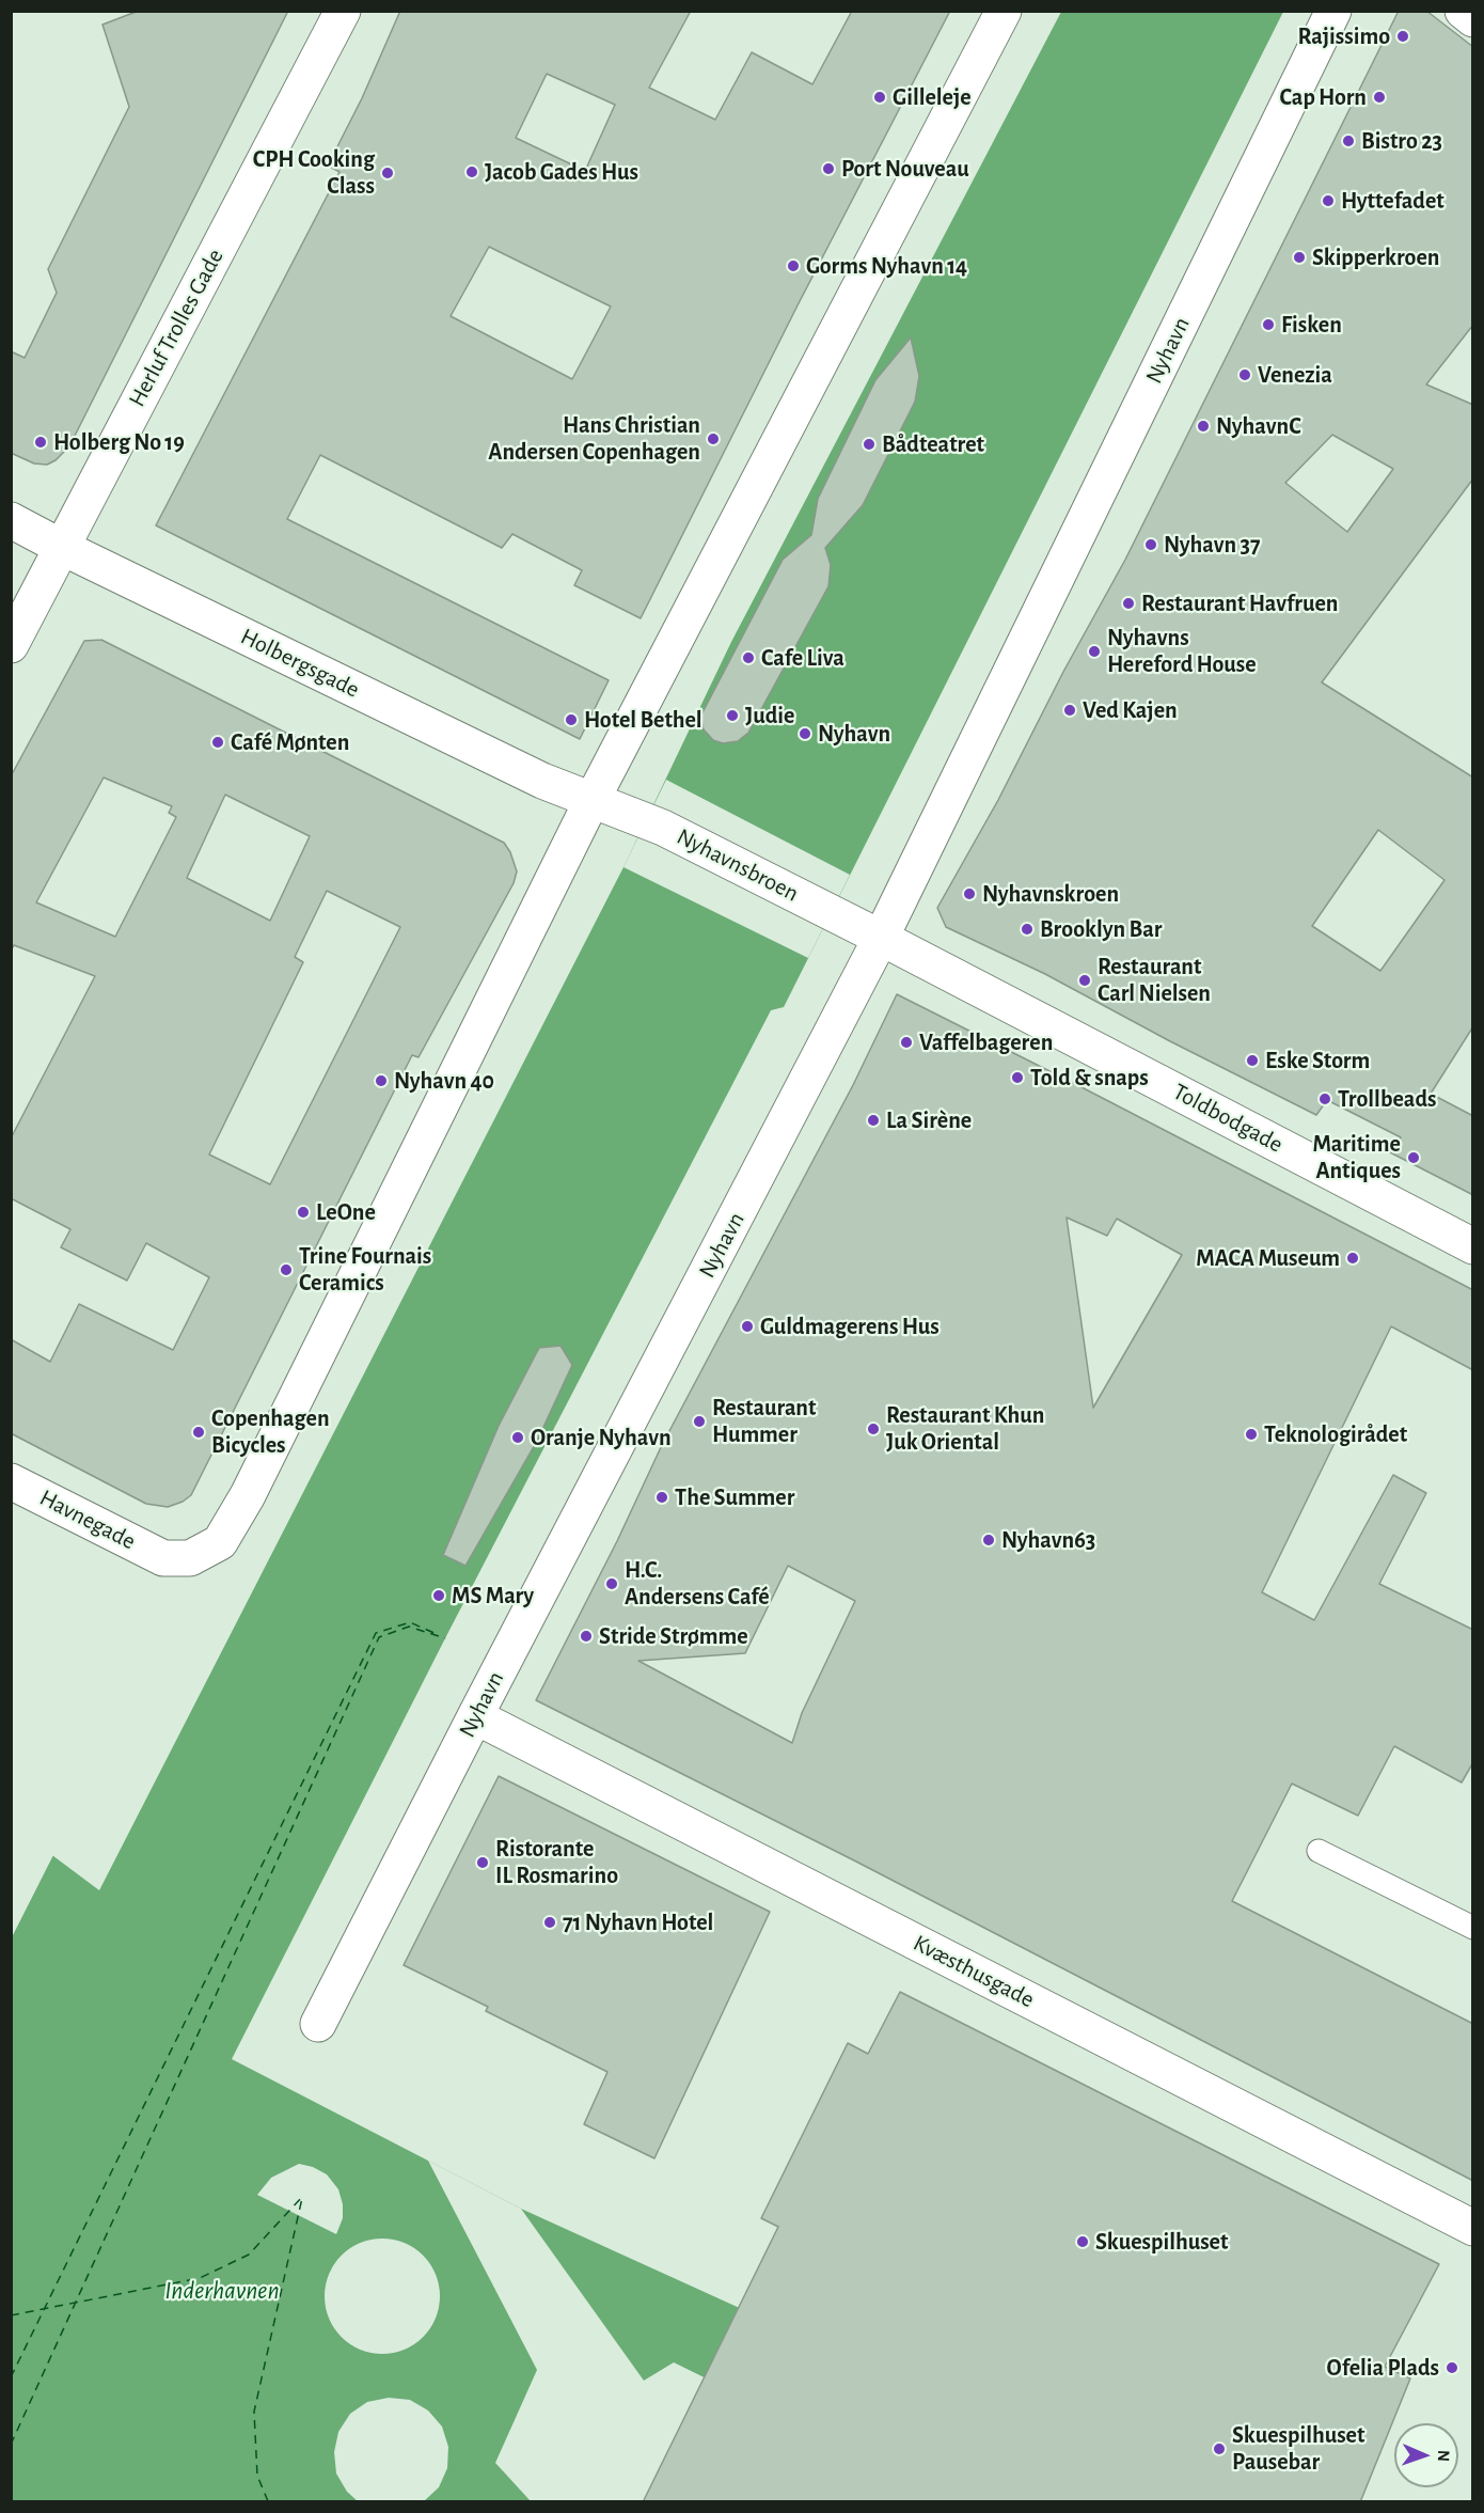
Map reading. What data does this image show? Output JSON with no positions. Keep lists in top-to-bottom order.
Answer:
{
  "streets": {
    "street": [
      "Herluf Trolles Gade",
      "Nyhavn",
      "Holbergsgade",
      "Nyhavnsbroen",
      "Toldbodgade",
      "Havnegade",
      "Kvæsthusgade"
    ]
  },
  "crossings": [
    ["Herluf Trolles Gade", "Holbergsgade"],
    ["Nyhavn", "Nyhavnsbroen"],
    ["Nyhavn", "Toldbodgade"],
    ["Nyhavn", "Kvæsthusgade"],
    ["Holbergsgade", "Nyhavnsbroen"],
    ["Holbergsgade", "Havnegade"],
    ["Nyhavnsbroen", "Toldbodgade"],
    ["Nyhavnsbroen", "Havnegade"]
  ],
  "water": ["Inderhavnen"],
  "places": [
    "Rajissimo",
    "Gilleleje",
    "Cap Horn",
    "Bistro 23",
    "Port Nouveau",
    "Jacob Gades Hus",
    "CPH Cooking Class",
    "Hyttefadet",
    "Skipperkroen",
    "Gorms Nyhavn 14",
    "Fisken",
    "Venezia",
    "NyhavnC",
    "Hans Christian Andersen Copenhagen",
    "Holberg No 19",
    "Bådteatret",
    "Nyhavn 37",
    "Restaurant Havfruen",
    "Nyhavns Hereford House",
    "Cafe Liva",
    "Ved Kajen",
    "Judie",
    "Hotel Bethel",
    "Nyhavn",
    "Café Mønten",
    "Nyhavnskroen",
    "Brooklyn Bar",
    "Restaurant Carl Nielsen",
    "Vaffelbageren",
    "Eske Storm",
    "Told & snaps",
    "Nyhavn 40",
    "Trollbeads",
    "La Sirène",
    "Maritime Antiques",
    "LeOne",
    "MACA Museum",
    "Trine Fournais Ceramics",
    "Guldmagerens Hus",
    "Restaurant Hummer",
    "Restaurant Khun Juk Oriental",
    "Copenhagen Bicycles",
    "Teknologirådet",
    "Oranje Nyhavn",
    "The Summer",
    "Nyhavn63",
    "H.C. Andersens Café",
    "MS Mary",
    "Stride Strømme",
    "Ristorante IL Rosmarino",
    "71 Nyhavn Hotel",
    "Skuespilhuset",
    "Ofelia Plads",
    "Skuespilhuset Pausebar"
  ],
  "north": "right"
}
